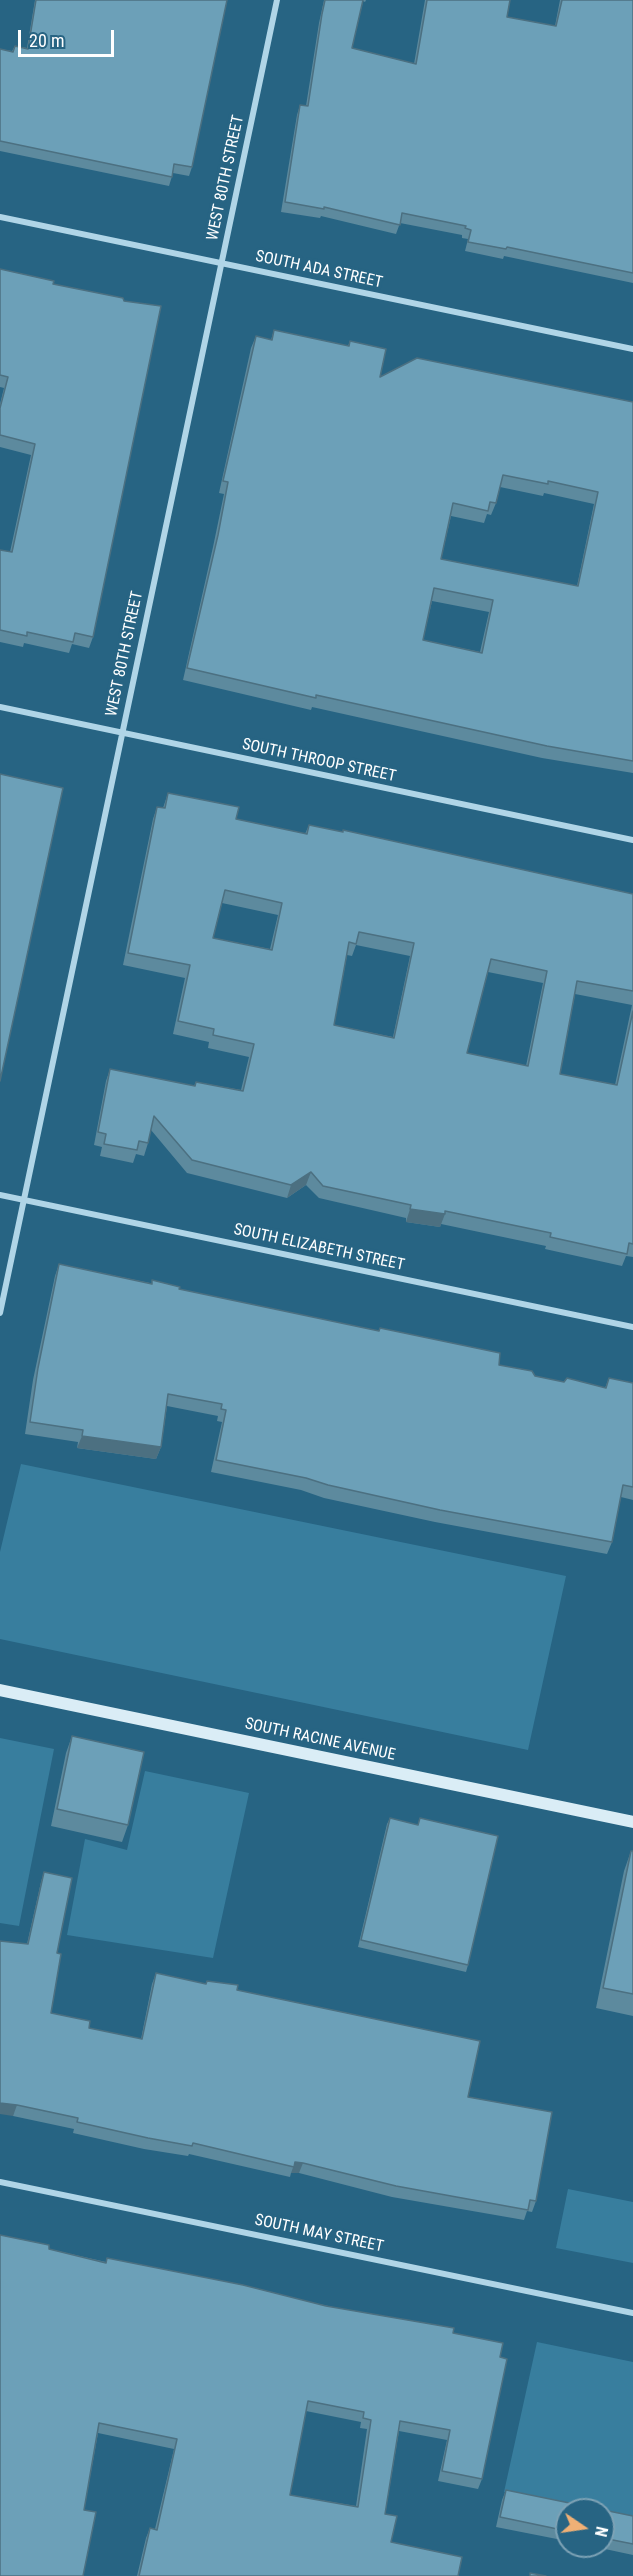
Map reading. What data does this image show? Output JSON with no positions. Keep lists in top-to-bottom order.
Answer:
{
  "streets": {
    "street": [
      "WEST 80TH STREET",
      "SOUTH ADA STREET",
      "SOUTH THROOP STREET",
      "SOUTH ELIZABETH STREET",
      "SOUTH RACINE AVENUE",
      "SOUTH MAY STREET"
    ]
  },
  "crossings": [
    ["WEST 80TH STREET", "SOUTH ADA STREET"],
    ["WEST 80TH STREET", "SOUTH THROOP STREET"],
    ["WEST 80TH STREET", "SOUTH ELIZABETH STREET"]
  ],
  "scale_bar": "20 m",
  "north": "right"
}
